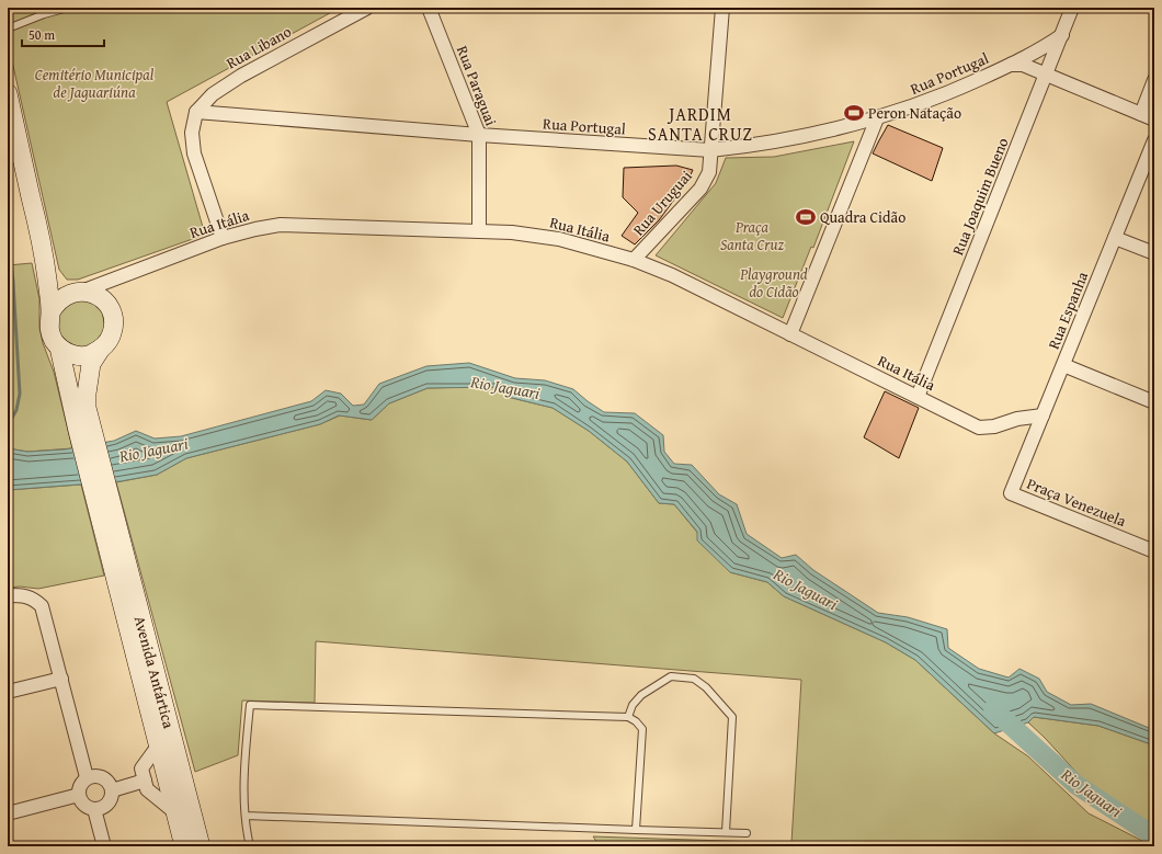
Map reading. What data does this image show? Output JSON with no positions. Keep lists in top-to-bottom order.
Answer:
{
  "streets": {
    "street": [
      "Rua Libano",
      "Rua Portugal",
      "Rua Paraguai",
      "Rua Joaquim Bueno",
      "Rua Uruguai",
      "Rua Itália",
      "Rua Espanha",
      "Praça Venezuela",
      "Avenida Antártica"
    ]
  },
  "crossings": [
    ["Rua Libano", "Rua Portugal"],
    ["Rua Portugal", "Rua Paraguai"],
    ["Rua Portugal", "Rua Joaquim Bueno"],
    ["Rua Portugal", "Rua Uruguai"],
    ["Rua Paraguai", "Rua Itália"],
    ["Rua Joaquim Bueno", "Rua Itália"],
    ["Rua Uruguai", "Rua Itália"],
    ["Rua Itália", "Rua Espanha"],
    ["Rua Espanha", "Praça Venezuela"]
  ],
  "districts": ["JARDIM SANTA CRUZ"],
  "water": ["Rio Jaguari"],
  "parks": ["Cemitério Municipal de Jaguariúna", "Praça Santa Cruz", "Playground do Cidão"],
  "places": {
    "sports": ["Peron Natação", "Quadra Cidão"]
  },
  "scale_bar": "50 m"
}
